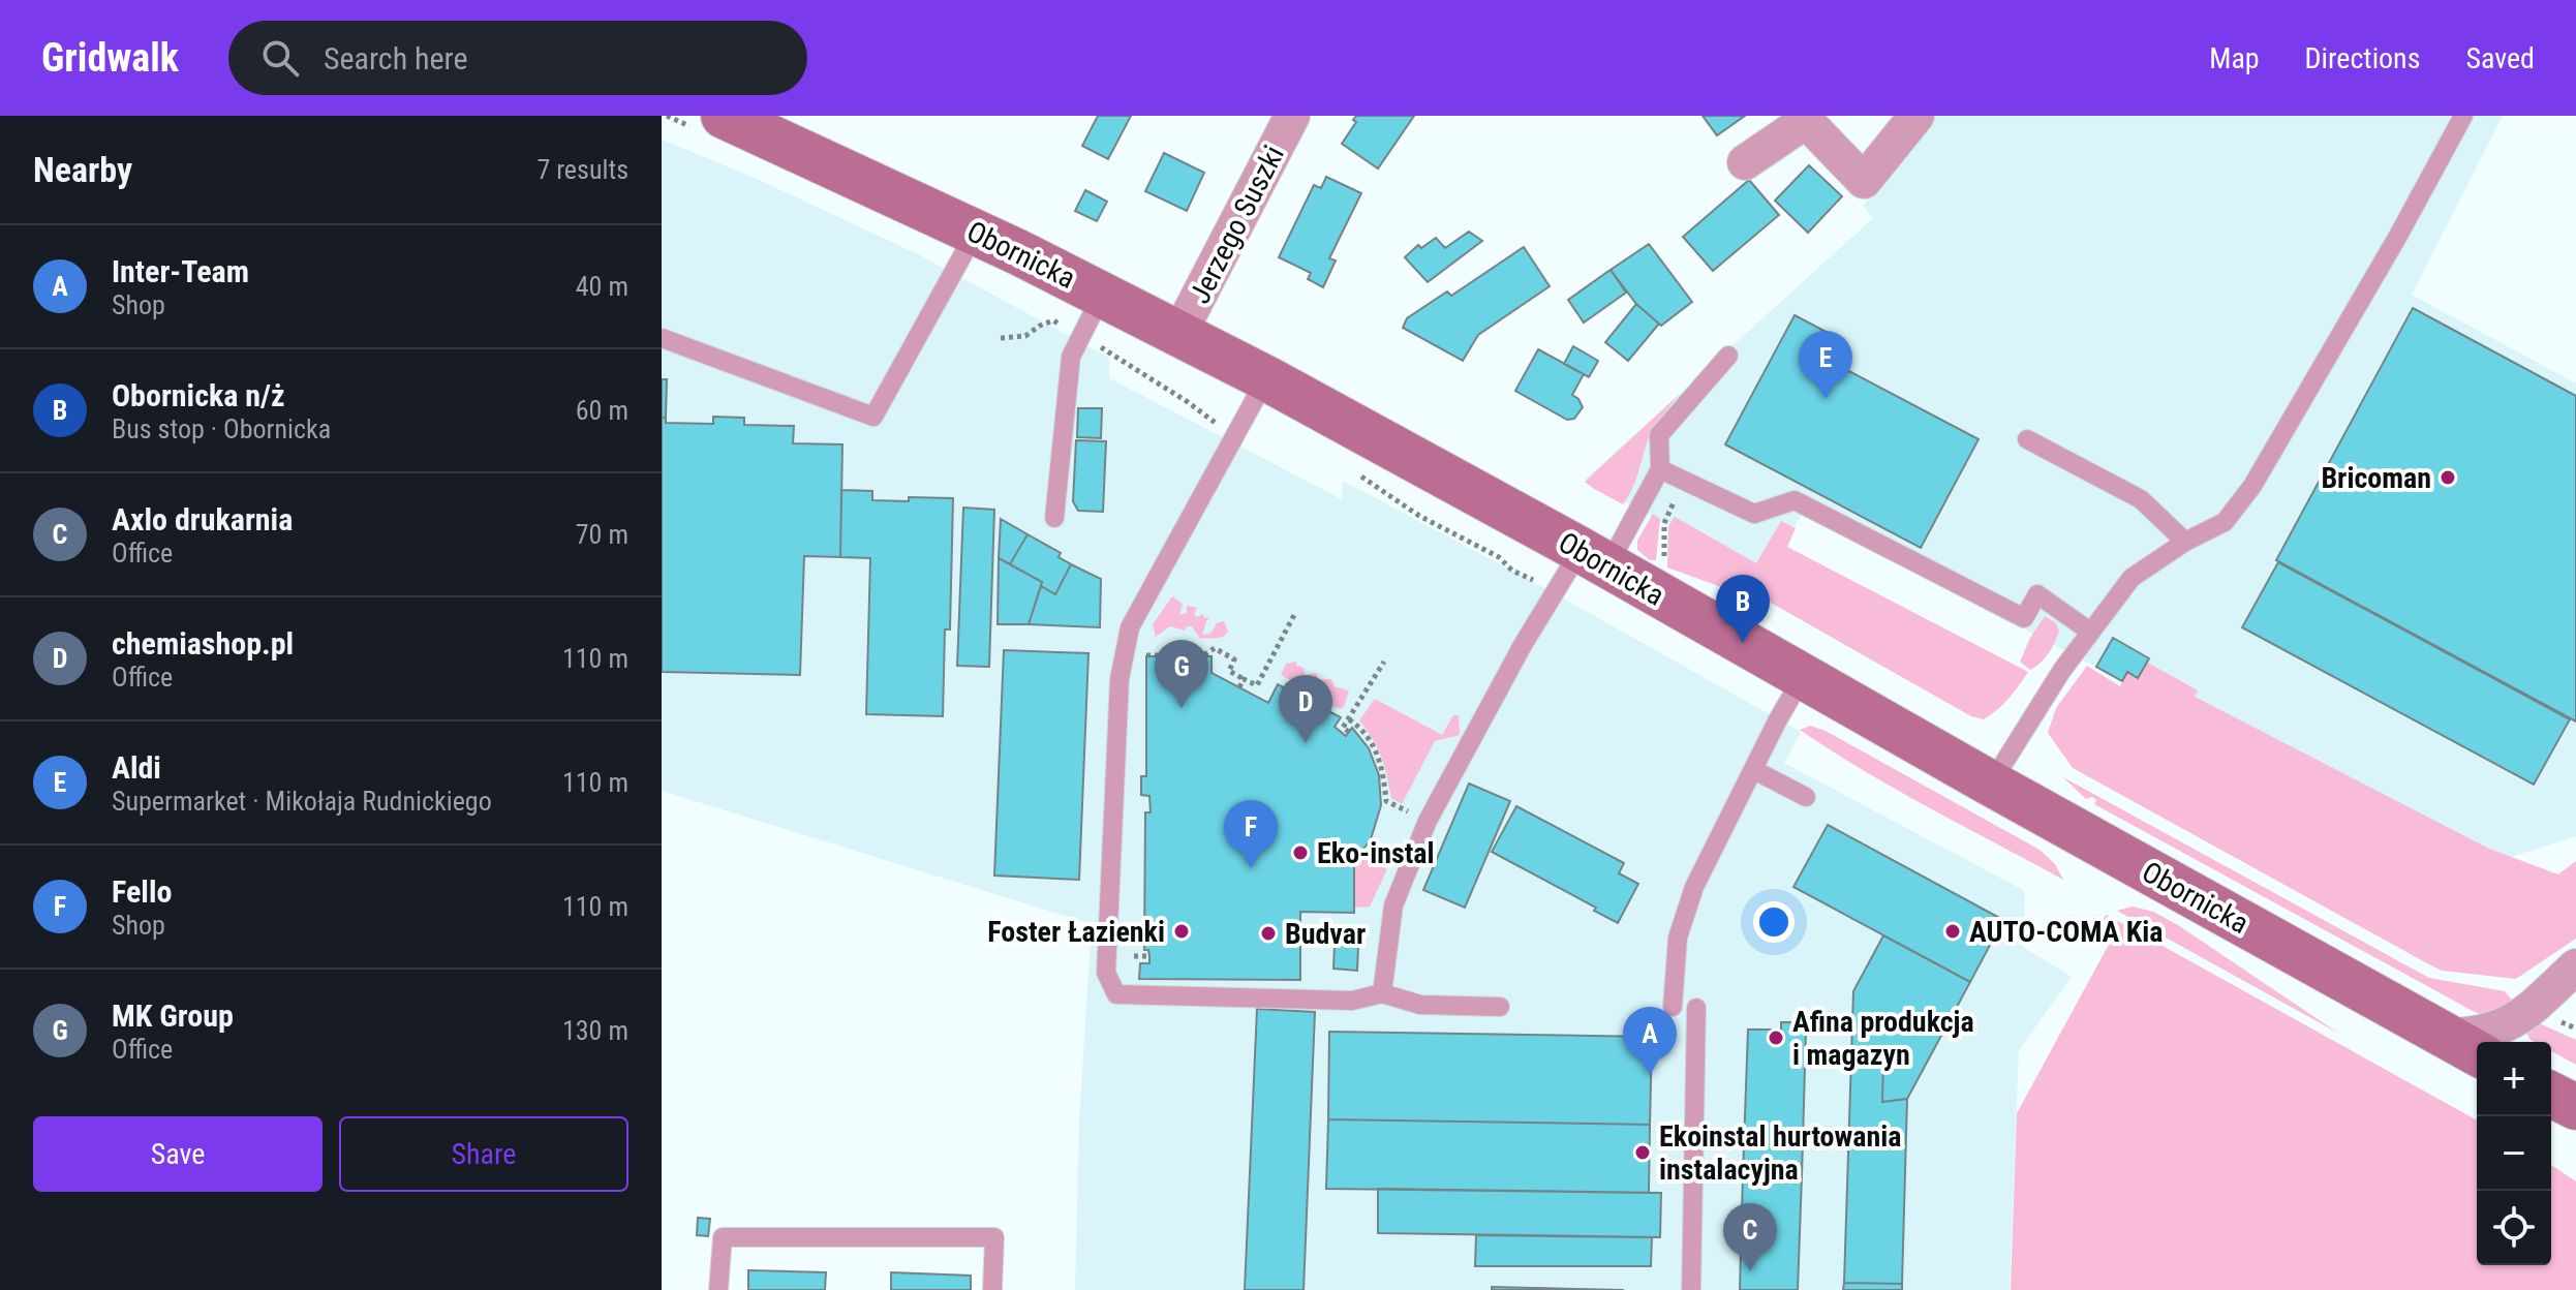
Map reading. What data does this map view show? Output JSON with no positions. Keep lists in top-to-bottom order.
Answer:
{
  "streets": {
    "main road": ["Obornicka"],
    "street": ["Jerzego Suszki"]
  },
  "crossings": [
    ["Jerzego Suszki", "Obornicka"]
  ],
  "places": [
    "Bricoman",
    "Eko-instal",
    "Foster Łazienki",
    "AUTO-COMA Kia",
    "Budvar",
    "Afina produkcja i magazyn",
    "Ekoinstal hurtowania instalacyjna"
  ],
  "page": {
    "header": "Gridwalk",
    "search": "Search here",
    "nav": ["Map", "Directions", "Saved"],
    "heading": ["Nearby", "7 results"],
    "list": [
      {
        "mark": "A",
        "name": "Inter-Team",
        "note": "Shop",
        "value": "40 m"
      },
      {
        "mark": "B",
        "name": "Obornicka n/ż",
        "note": "Bus stop · Obornicka",
        "value": "60 m"
      },
      {
        "mark": "C",
        "name": "Axlo drukarnia",
        "note": "Office",
        "value": "70 m"
      },
      {
        "mark": "D",
        "name": "chemiashop.pl",
        "note": "Office",
        "value": "110 m"
      },
      {
        "mark": "E",
        "name": "Aldi",
        "note": "Supermarket · Mikołaja Rudnickiego",
        "value": "110 m"
      },
      {
        "mark": "F",
        "name": "Fello",
        "note": "Shop",
        "value": "110 m"
      },
      {
        "mark": "G",
        "name": "MK Group",
        "note": "Office",
        "value": "130 m"
      }
    ],
    "pins": [
      "E",
      "B",
      "G",
      "D",
      "F",
      "A",
      "C"
    ],
    "map_buttons": ["+", "−"],
    "buttons": ["Save", "Share"]
  }
}
